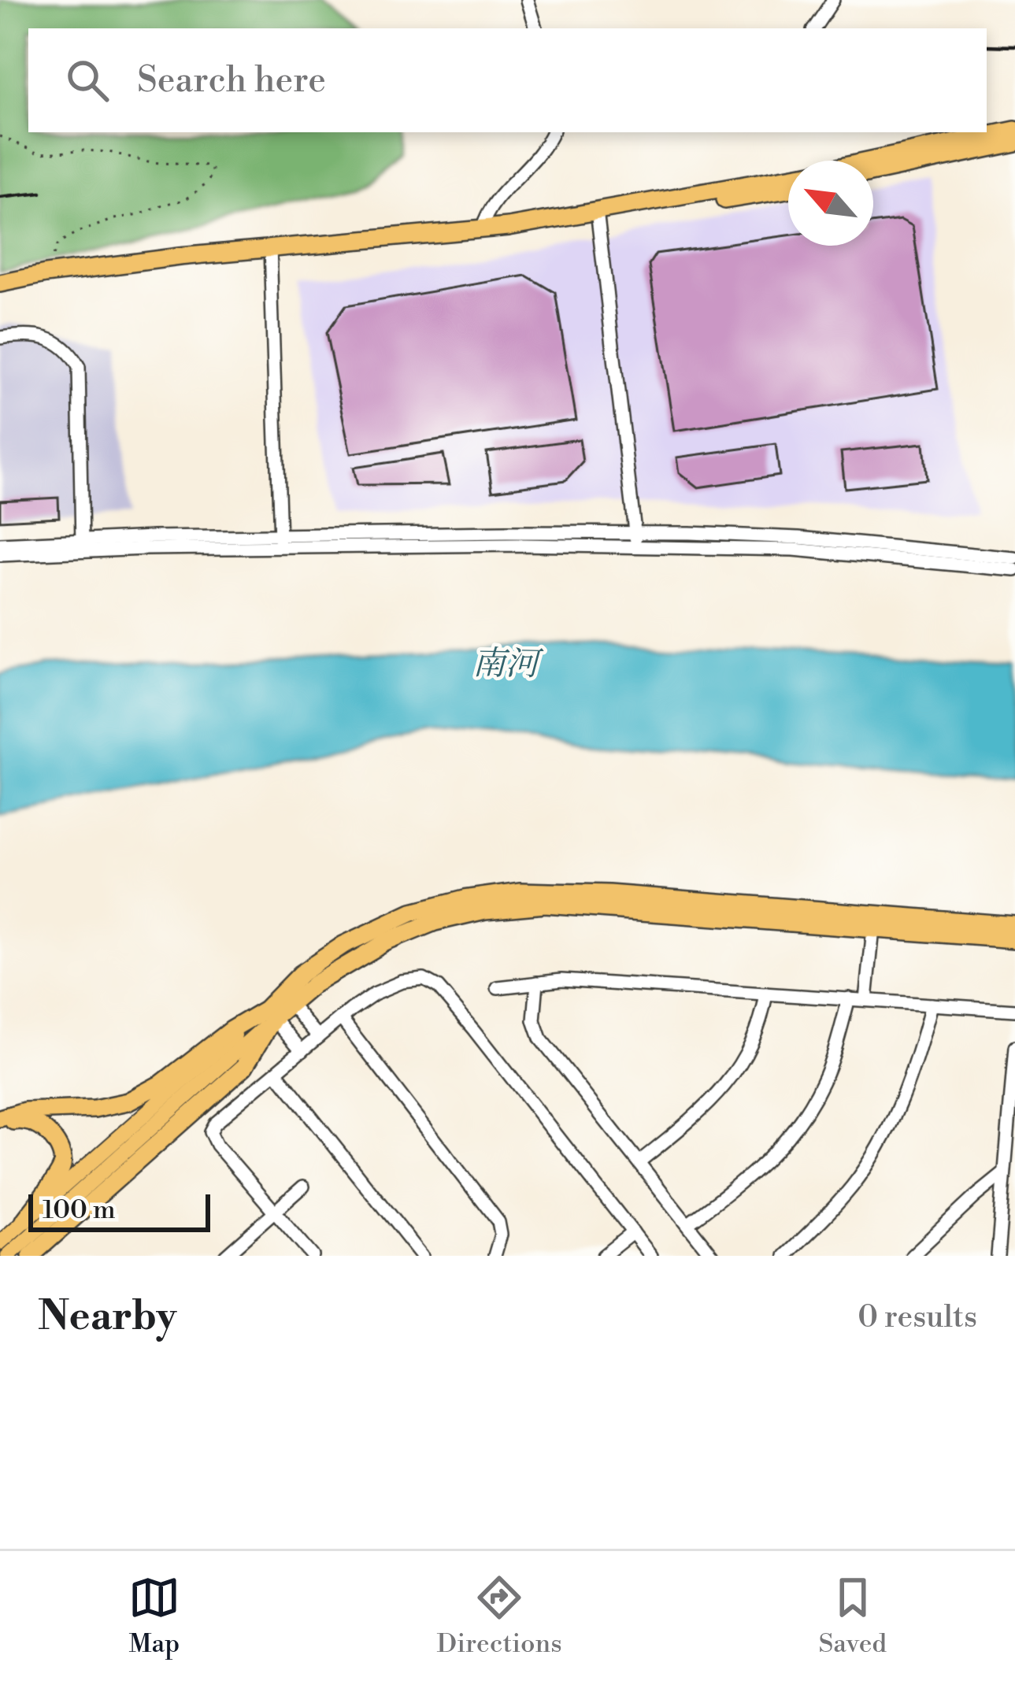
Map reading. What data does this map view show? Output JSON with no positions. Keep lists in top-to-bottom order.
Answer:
{
  "water": ["南河"],
  "scale_bar": "100 m",
  "north": "top left",
  "page": {
    "search": "Search here",
    "scale": "100 m",
    "heading": ["Nearby", "0 results"],
    "nav": ["Map", "Directions", "Saved"]
  }
}
